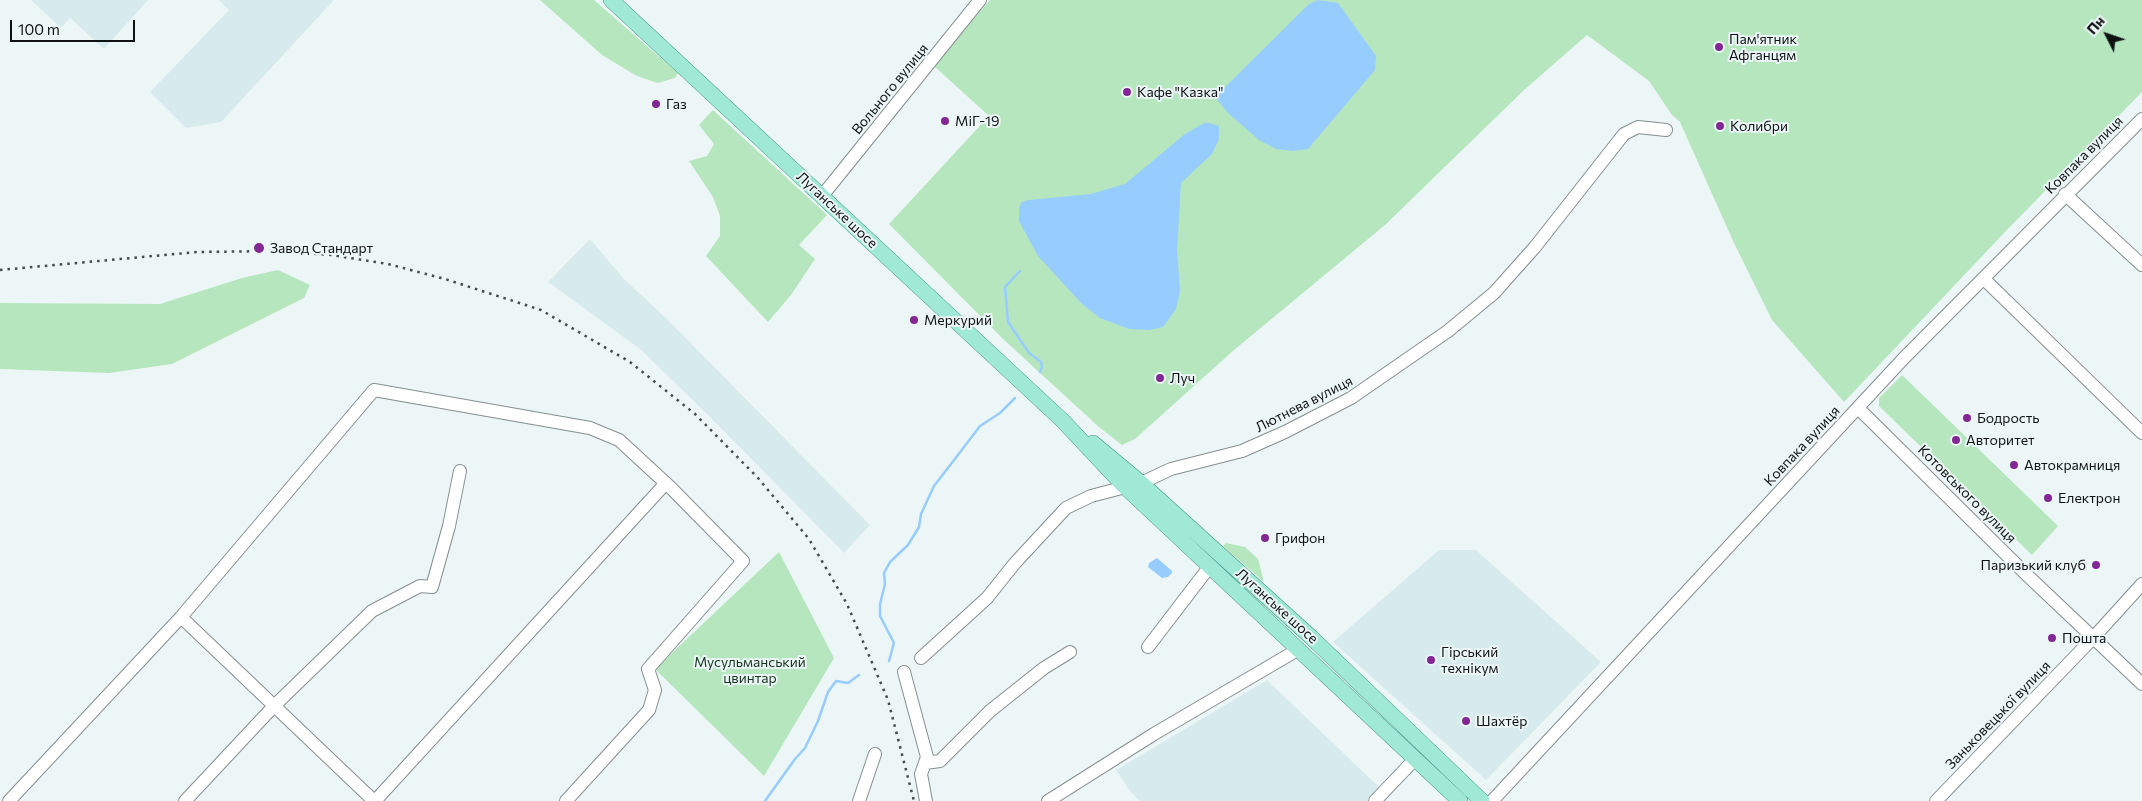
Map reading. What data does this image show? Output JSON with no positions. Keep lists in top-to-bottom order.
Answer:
{
  "streets": {
    "main road": ["Луганське шосе"],
    "street": [
      "Вольного вулиця",
      "Ковпака вулиця",
      "Лютнева вулиця",
      "Котовського вулиця",
      "Заньковецької вулиця"
    ]
  },
  "crossings": [
    ["Вольного вулиця", "Луганське шосе"],
    ["Ковпака вулиця", "Котовського вулиця"],
    ["Луганське шосе", "Лютнева вулиця"],
    ["Котовського вулиця", "Заньковецької вулиця"]
  ],
  "parks": ["Мусульманський цвинтар"],
  "places": [
    "Пам'ятник Афганцям",
    "Кафе \"Казка\"",
    "Газ",
    "МіГ-19",
    "Колибри",
    "Завод Стандарт",
    "Меркурий",
    "Луч",
    "Бодрость",
    "Авторитет",
    "Автокрамниця",
    "Електрон",
    "Грифон",
    "Паризький клуб",
    "Пошта",
    "Гірський технікум",
    "Шахтёр"
  ],
  "scale_bar": "100 m",
  "north": "top left"
}
